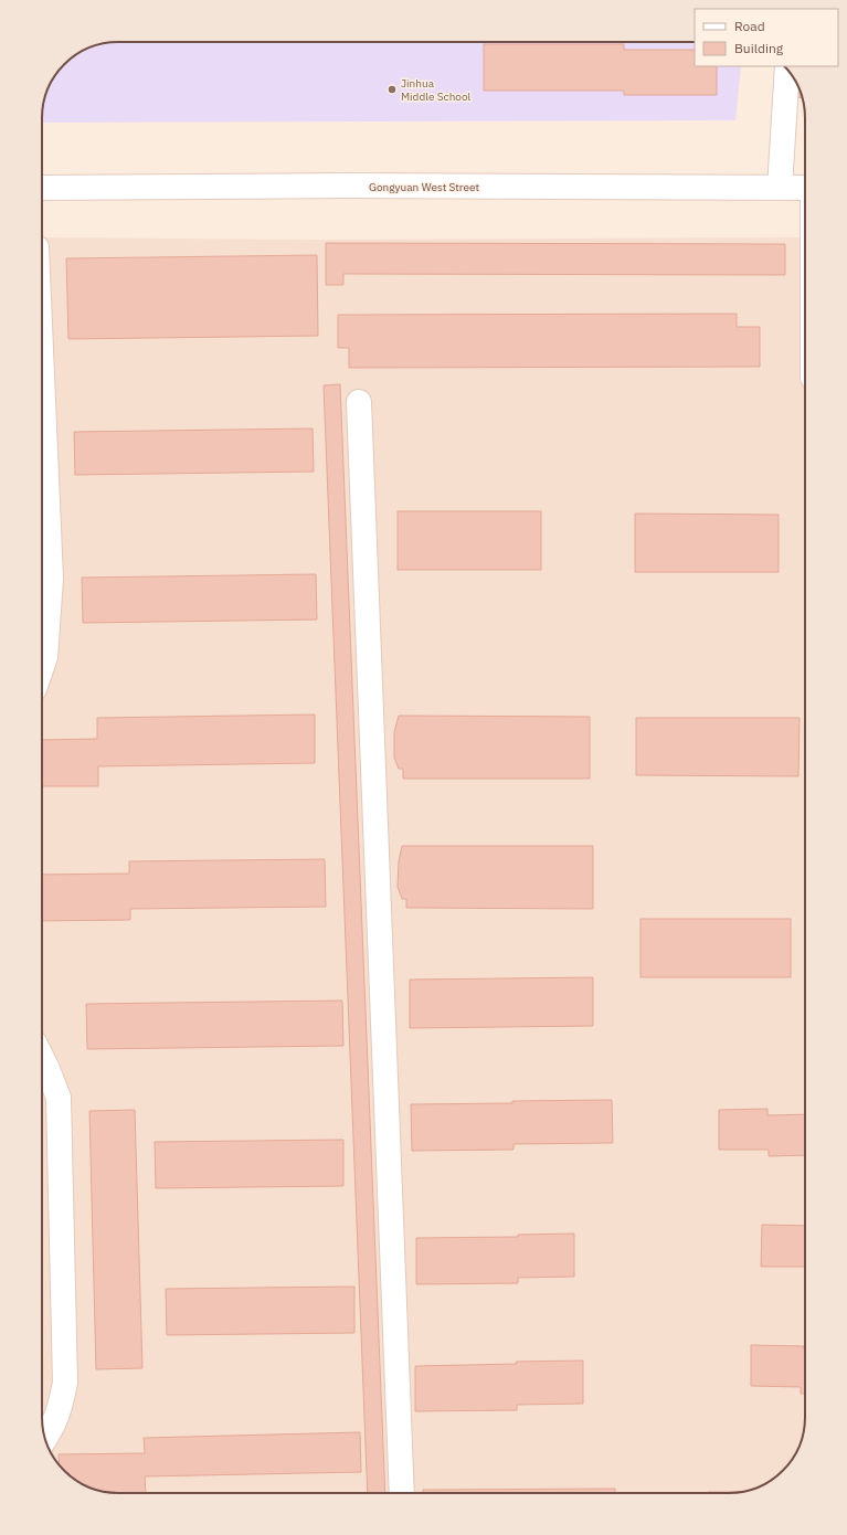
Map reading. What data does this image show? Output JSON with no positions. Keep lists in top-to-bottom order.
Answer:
{
  "streets": {
    "street": ["Gongyuan West Street"]
  },
  "places": ["Jinhua Middle School"],
  "legend": ["Road", "Building"]
}
